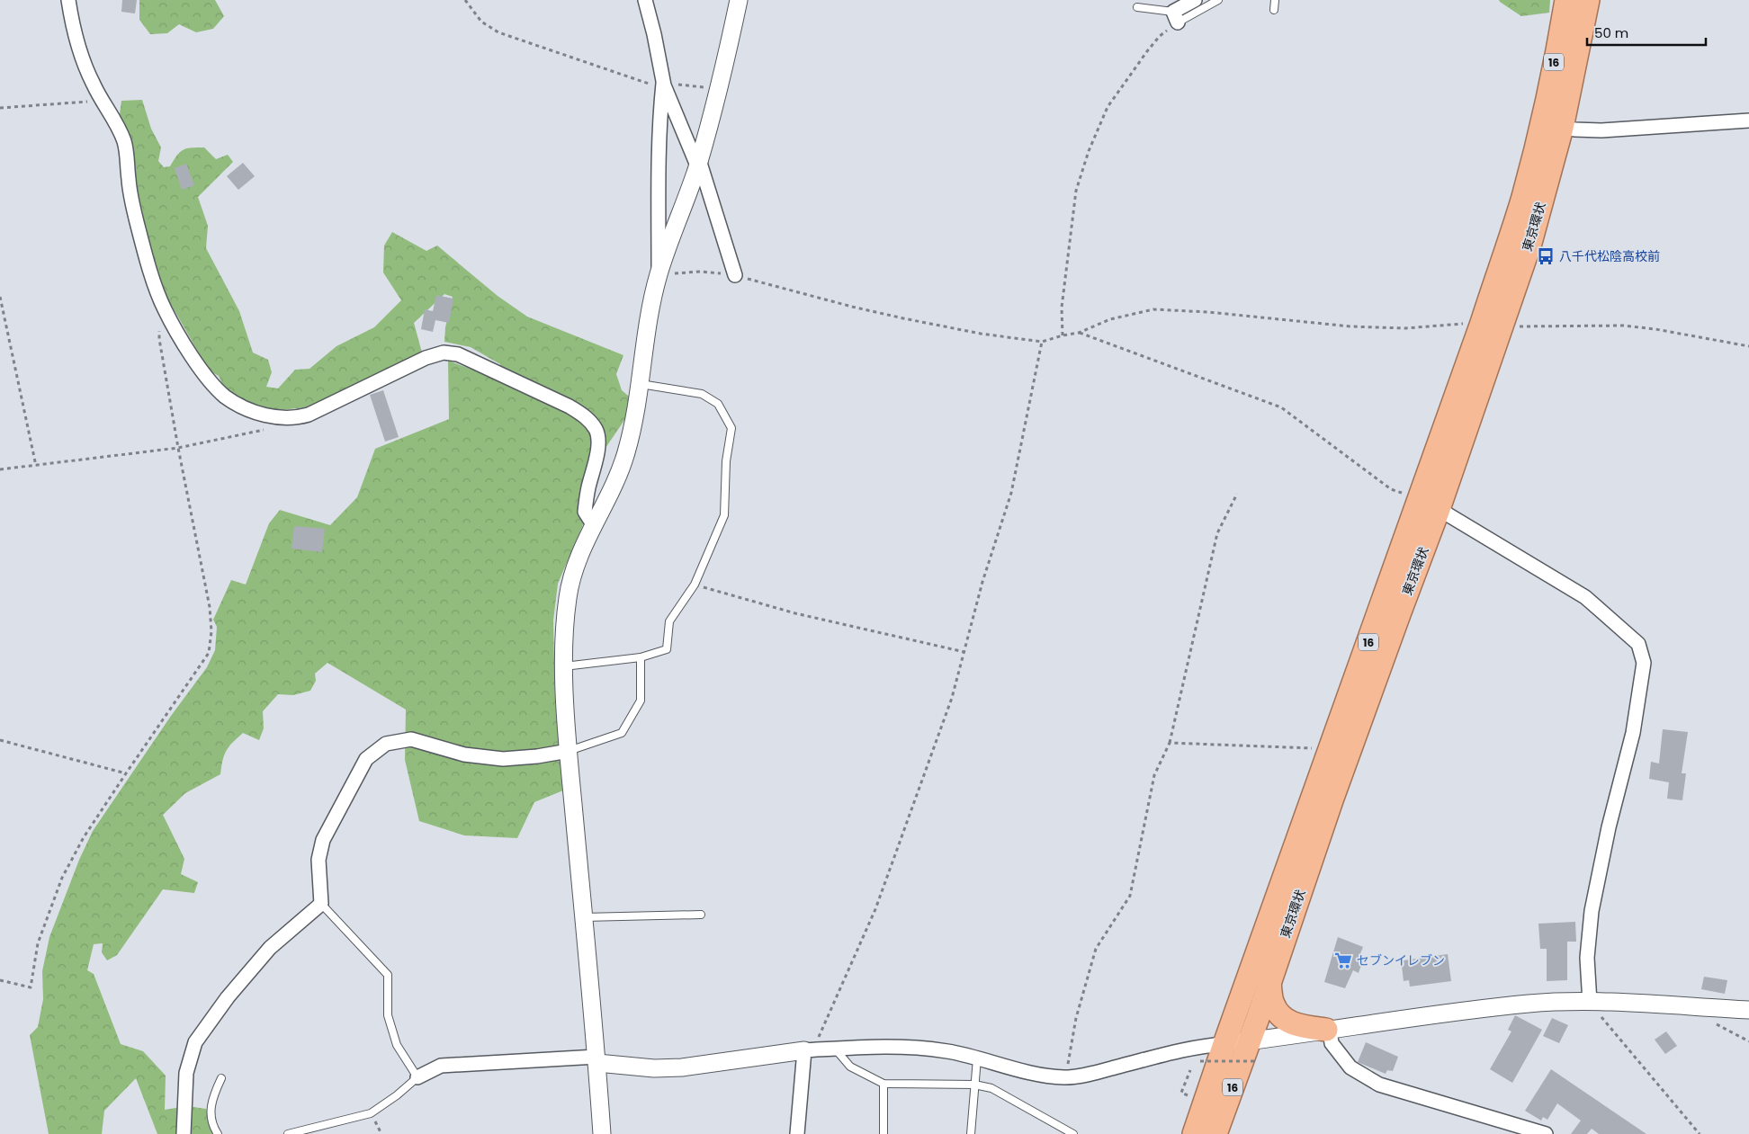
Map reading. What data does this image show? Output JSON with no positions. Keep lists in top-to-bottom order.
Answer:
{
  "streets": {
    "highway": ["16", "東京環状"]
  },
  "places": {
    "bus stop": ["八千代松陰高校前"],
    "supermarket": ["セブンイレブン"]
  },
  "scale_bar": "50 m"
}
